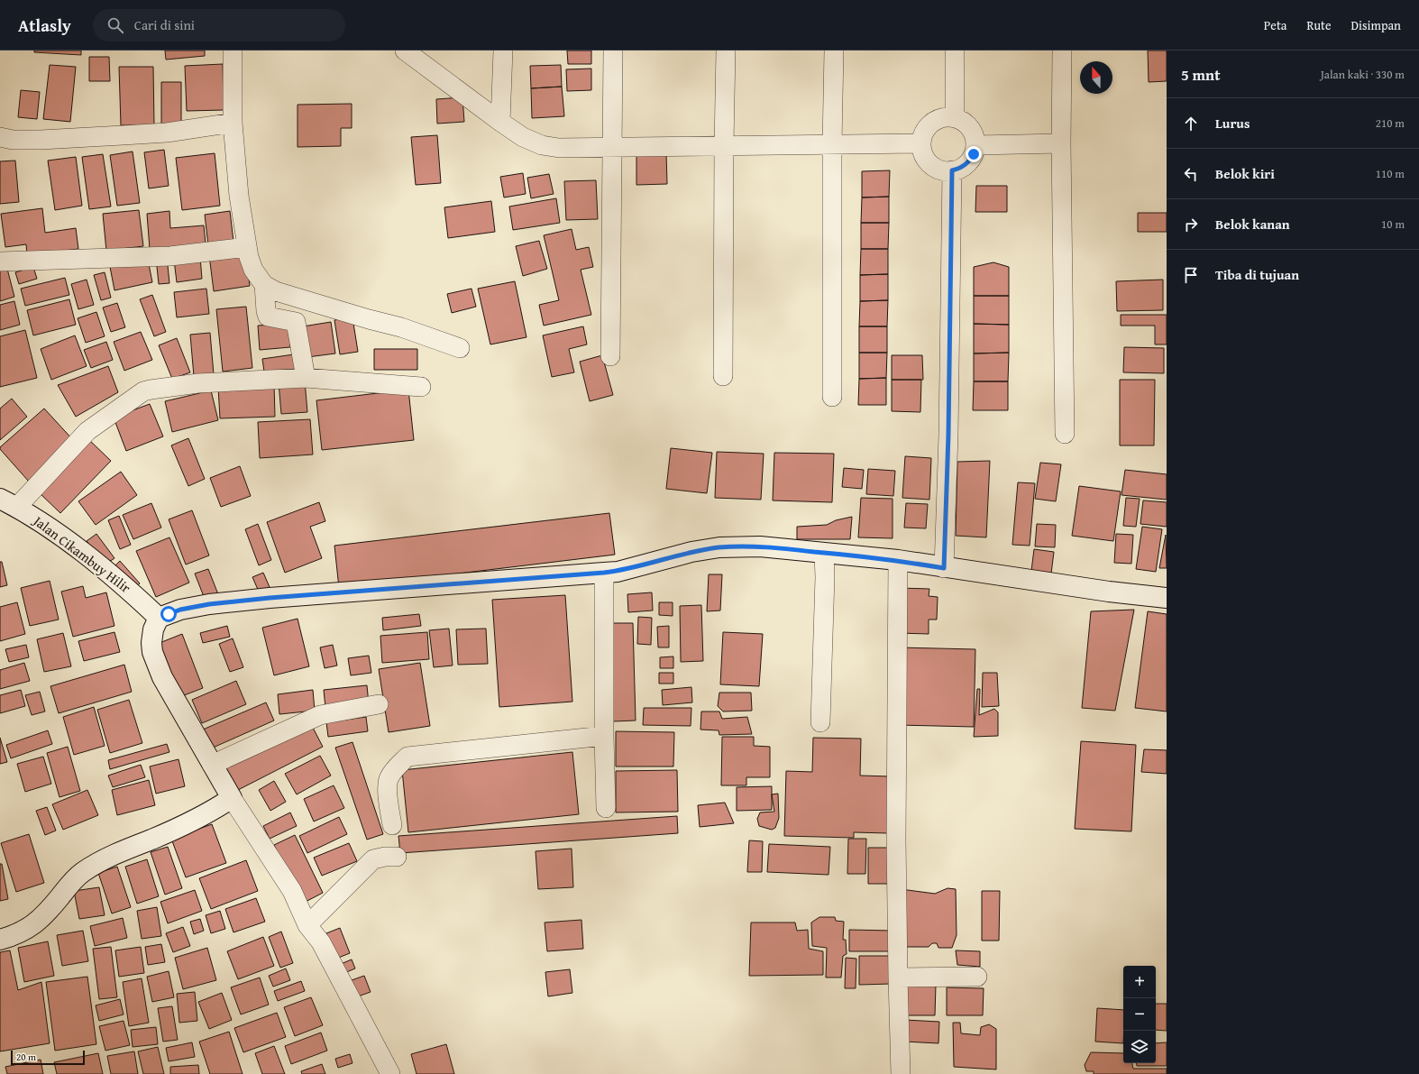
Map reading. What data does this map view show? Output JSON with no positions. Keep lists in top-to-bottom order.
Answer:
{
  "streets": {
    "street": ["Jalan Cikambuy Hilir"]
  },
  "scale_bar": "20 m",
  "north": "top",
  "page": {
    "header": "Atlasly",
    "search": "Cari di sini",
    "nav": ["Peta", "Rute", "Disimpan"],
    "heading": ["5 mnt", "Jalan kaki · 330 m"],
    "list": [
      ["Lurus", "210 m"],
      ["Belok kiri", "110 m"],
      ["Belok kanan", "10 m"],
      "Tiba di tujuan"
    ],
    "map_buttons": ["+", "−"],
    "scale": "20 m"
  }
}
